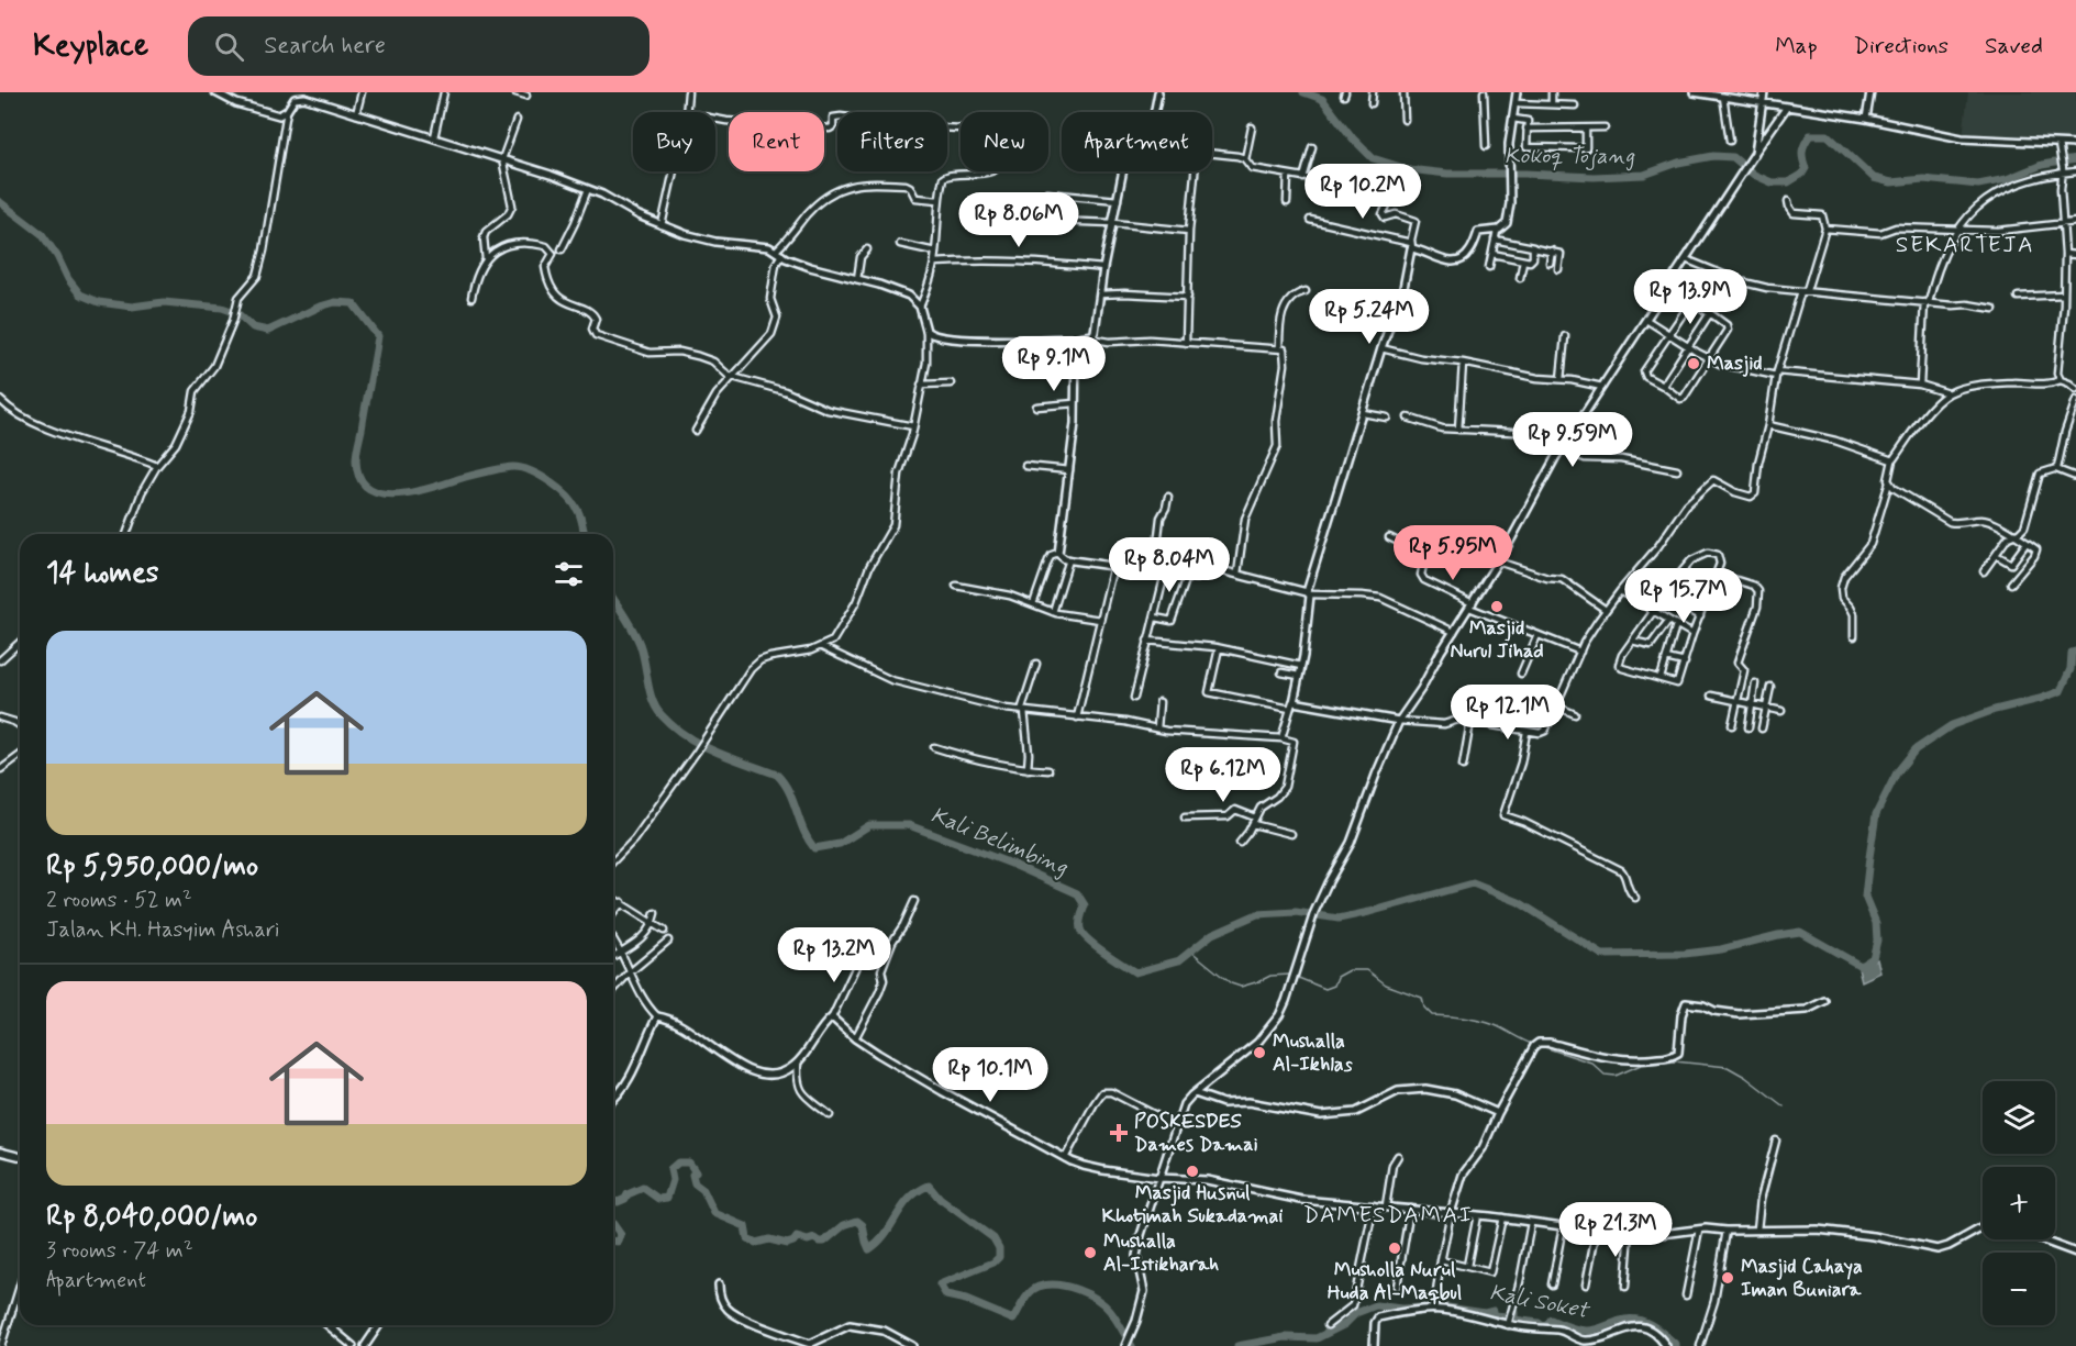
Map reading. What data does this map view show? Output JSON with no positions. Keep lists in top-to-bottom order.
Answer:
{
  "districts": ["SEKARTEJA", "DAMESDAMAI"],
  "water": ["Kokoq Tojang", "Kali Belimbing", "Kali Soket"],
  "places": {
    "other": [
      "Masjid",
      "Masjid Nurul Jihad",
      "Mushalla Al-Ikhlas",
      "Masjid Husnul Khotimah Sukadamai",
      "Musholla Nurul Huda Al-Maqbul",
      "Mushalla Al-Istikharah",
      "Masjid Cahaya Iman Buniara"
    ],
    "health": ["POSKESDES Dames Damai"]
  },
  "page": {
    "header": "Keyplace",
    "search": "Search here",
    "nav": ["Map", "Directions", "Saved"],
    "chip": [
      "Buy",
      "Rent",
      "Filters",
      "New",
      "Apartment"
    ],
    "price": [
      "Rp 10.2M",
      "Rp 8.06M",
      "Rp 13.9M",
      "Rp 5.24M",
      "Rp 9.1M",
      "Rp 9.59M",
      "Rp 5.95M",
      "Rp 8.04M",
      "Rp 15.7M",
      "Rp 12.1M",
      "Rp 6.12M",
      "Rp 13.2M",
      "Rp 10.1M",
      "Rp 21.3M"
    ],
    "heading": "14 homes",
    "list": [
      {
        "name": "Rp 5,950,000/mo",
        "note": "2 rooms · 52 m² · Jalan KH. Hasyim Ashari"
      },
      {
        "name": "Rp 8,040,000/mo",
        "note": "3 rooms · 74 m² · Apartment"
      }
    ],
    "map_buttons": ["+", "−"]
  }
}
